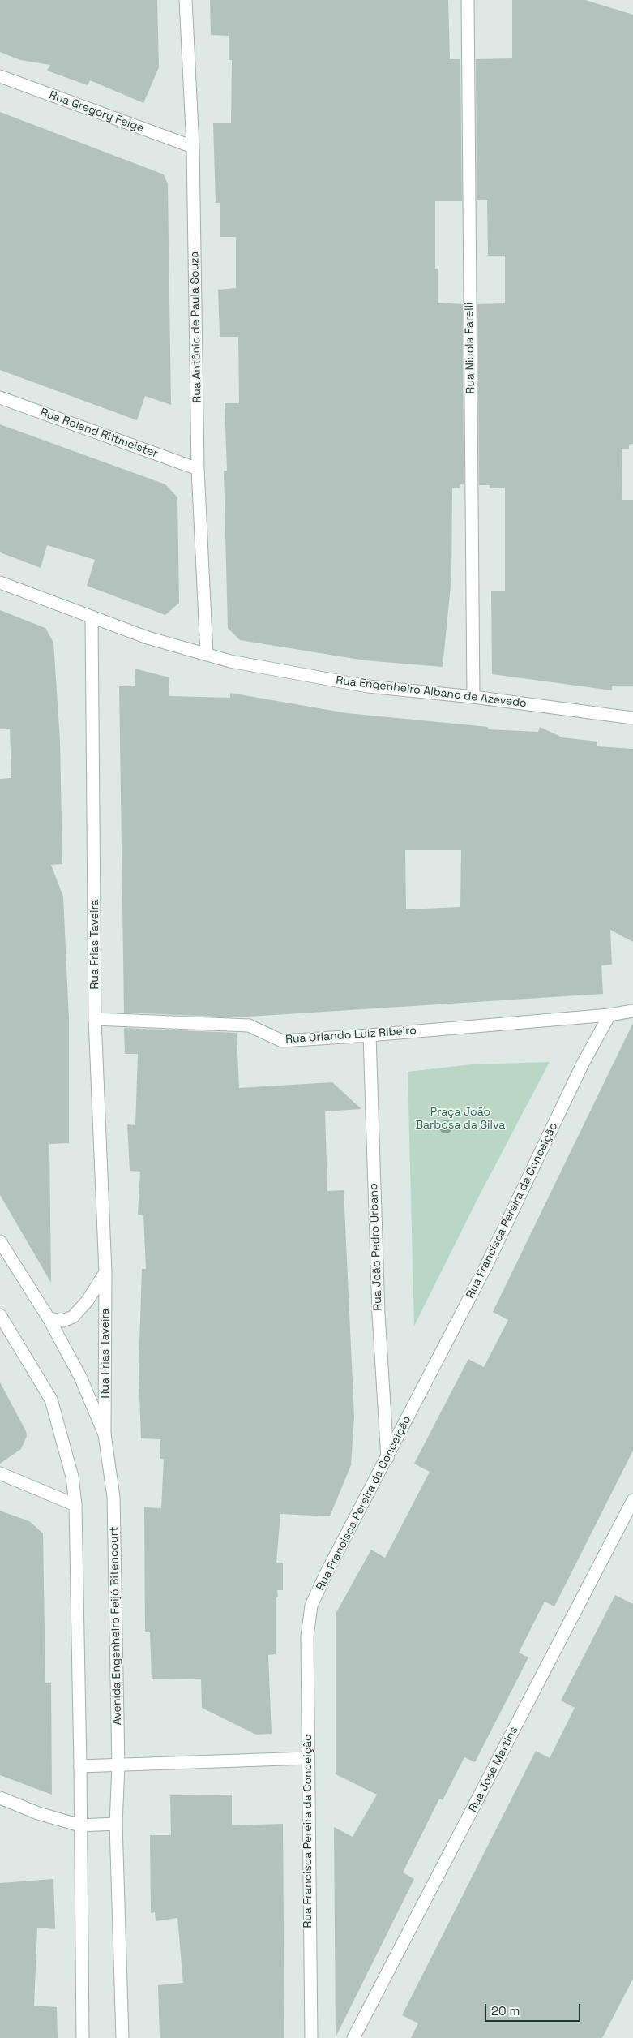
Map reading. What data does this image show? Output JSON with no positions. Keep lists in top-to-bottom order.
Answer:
{
  "streets": {
    "street": [
      "Rua Gregory Feige",
      "Rua Antônio de Paula Souza",
      "Rua Nicola Farelli",
      "Rua Roland Rittmeister",
      "Rua Engenheiro Albano de Azevedo",
      "Rua Frias Taveira",
      "Rua Orlando Luiz Ribeiro",
      "Rua Francisca Pereira da Conceição",
      "Rua João Pedro Urbano",
      "Avenida Engenheiro Feijó Bitencourt",
      "Rua José Martins"
    ]
  },
  "crossings": [
    ["Rua Gregory Feige", "Rua Antônio de Paula Souza"],
    ["Rua Antônio de Paula Souza", "Rua Roland Rittmeister"],
    ["Rua Antônio de Paula Souza", "Rua Engenheiro Albano de Azevedo"],
    ["Rua Nicola Farelli", "Rua Engenheiro Albano de Azevedo"],
    ["Rua Engenheiro Albano de Azevedo", "Rua Frias Taveira"],
    ["Rua Frias Taveira", "Rua Orlando Luiz Ribeiro"],
    ["Rua Frias Taveira", "Avenida Engenheiro Feijó Bitencourt"],
    ["Rua Orlando Luiz Ribeiro", "Rua Francisca Pereira da Conceição"],
    ["Rua Orlando Luiz Ribeiro", "Rua João Pedro Urbano"],
    ["Rua Francisca Pereira da Conceição", "Rua João Pedro Urbano"]
  ],
  "parks": ["Praça João Barbosa da Silva"],
  "scale_bar": "20 m"
}
